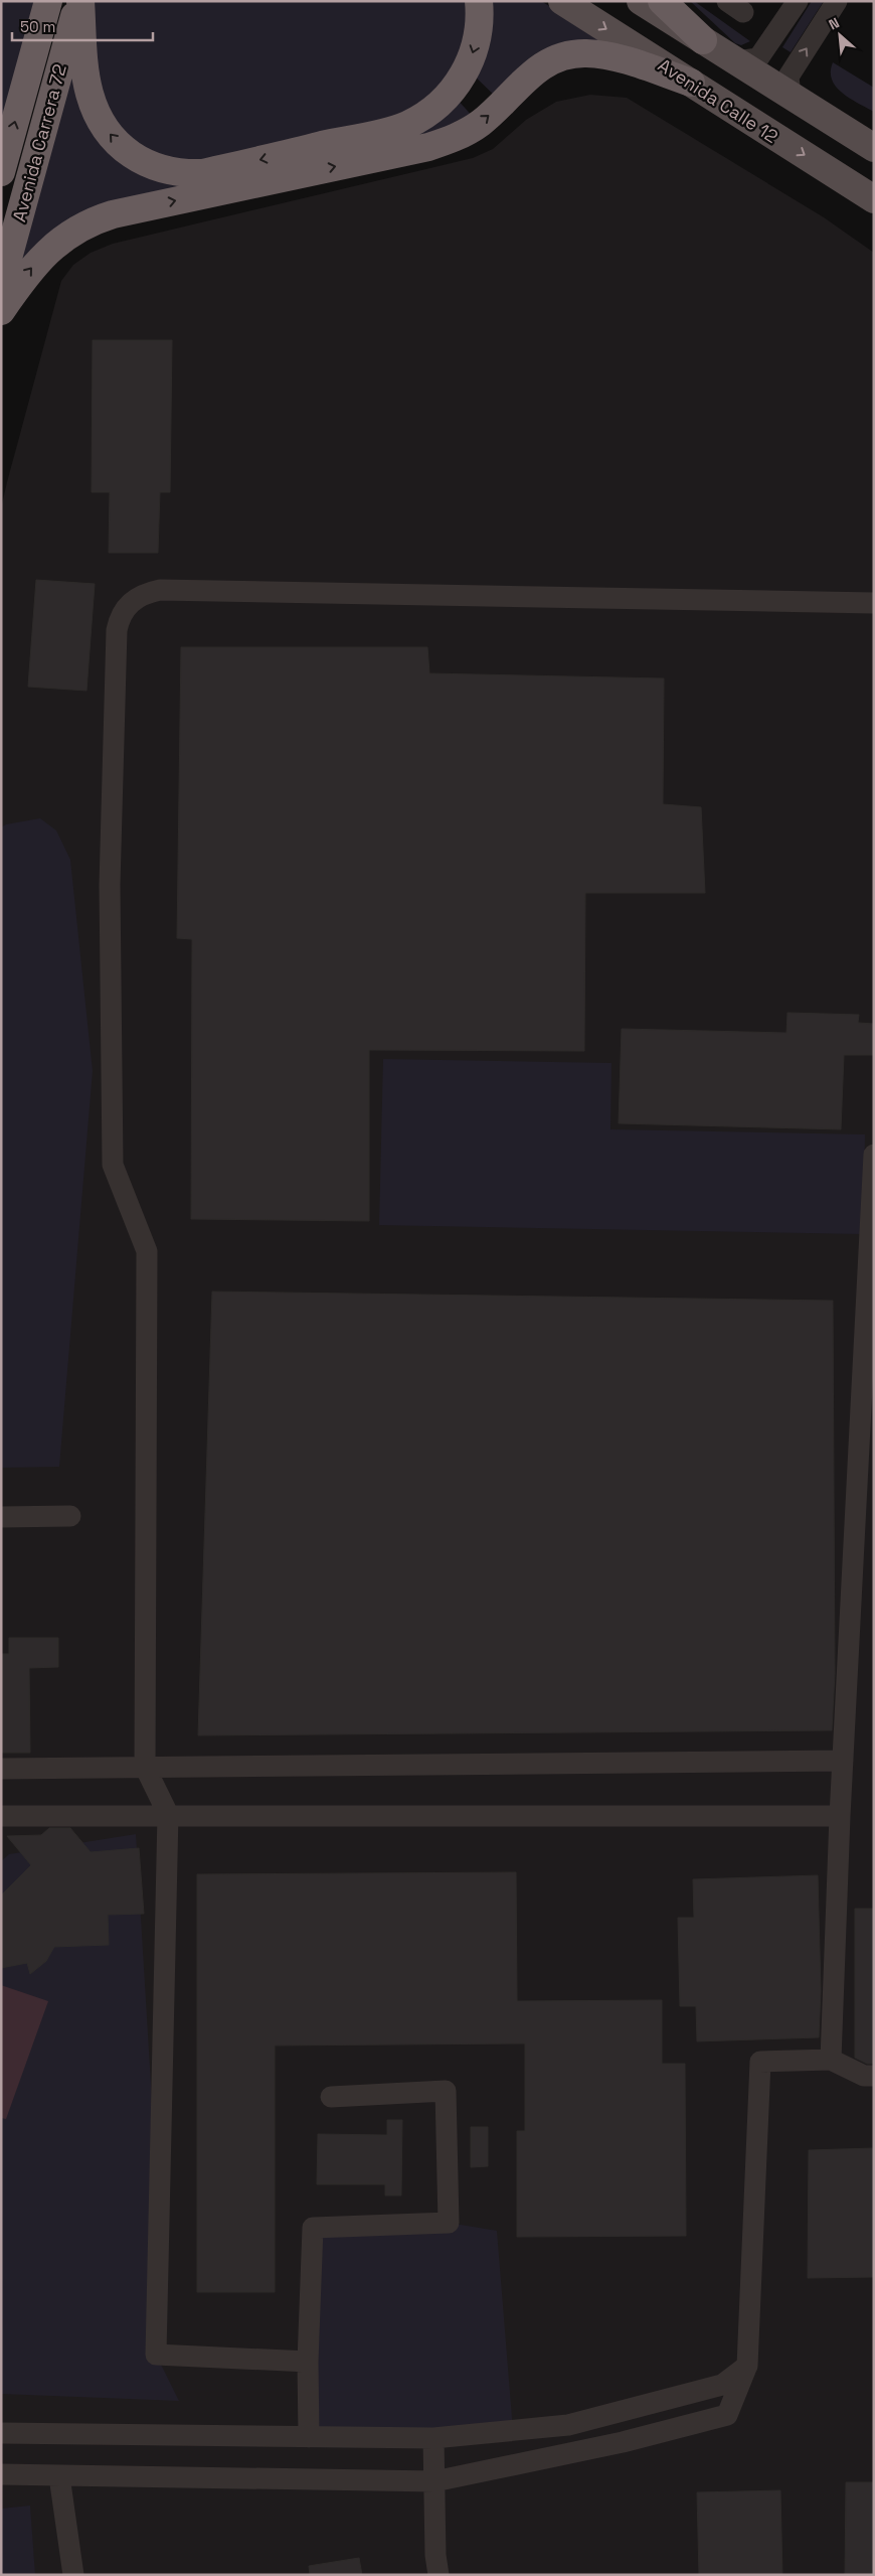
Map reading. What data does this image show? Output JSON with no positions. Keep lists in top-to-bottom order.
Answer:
{
  "streets": {
    "highway": ["Avenida Carrera 72"],
    "main road": ["Avenida Calle 12"]
  },
  "scale_bar": "50 m",
  "north": "top left"
}
